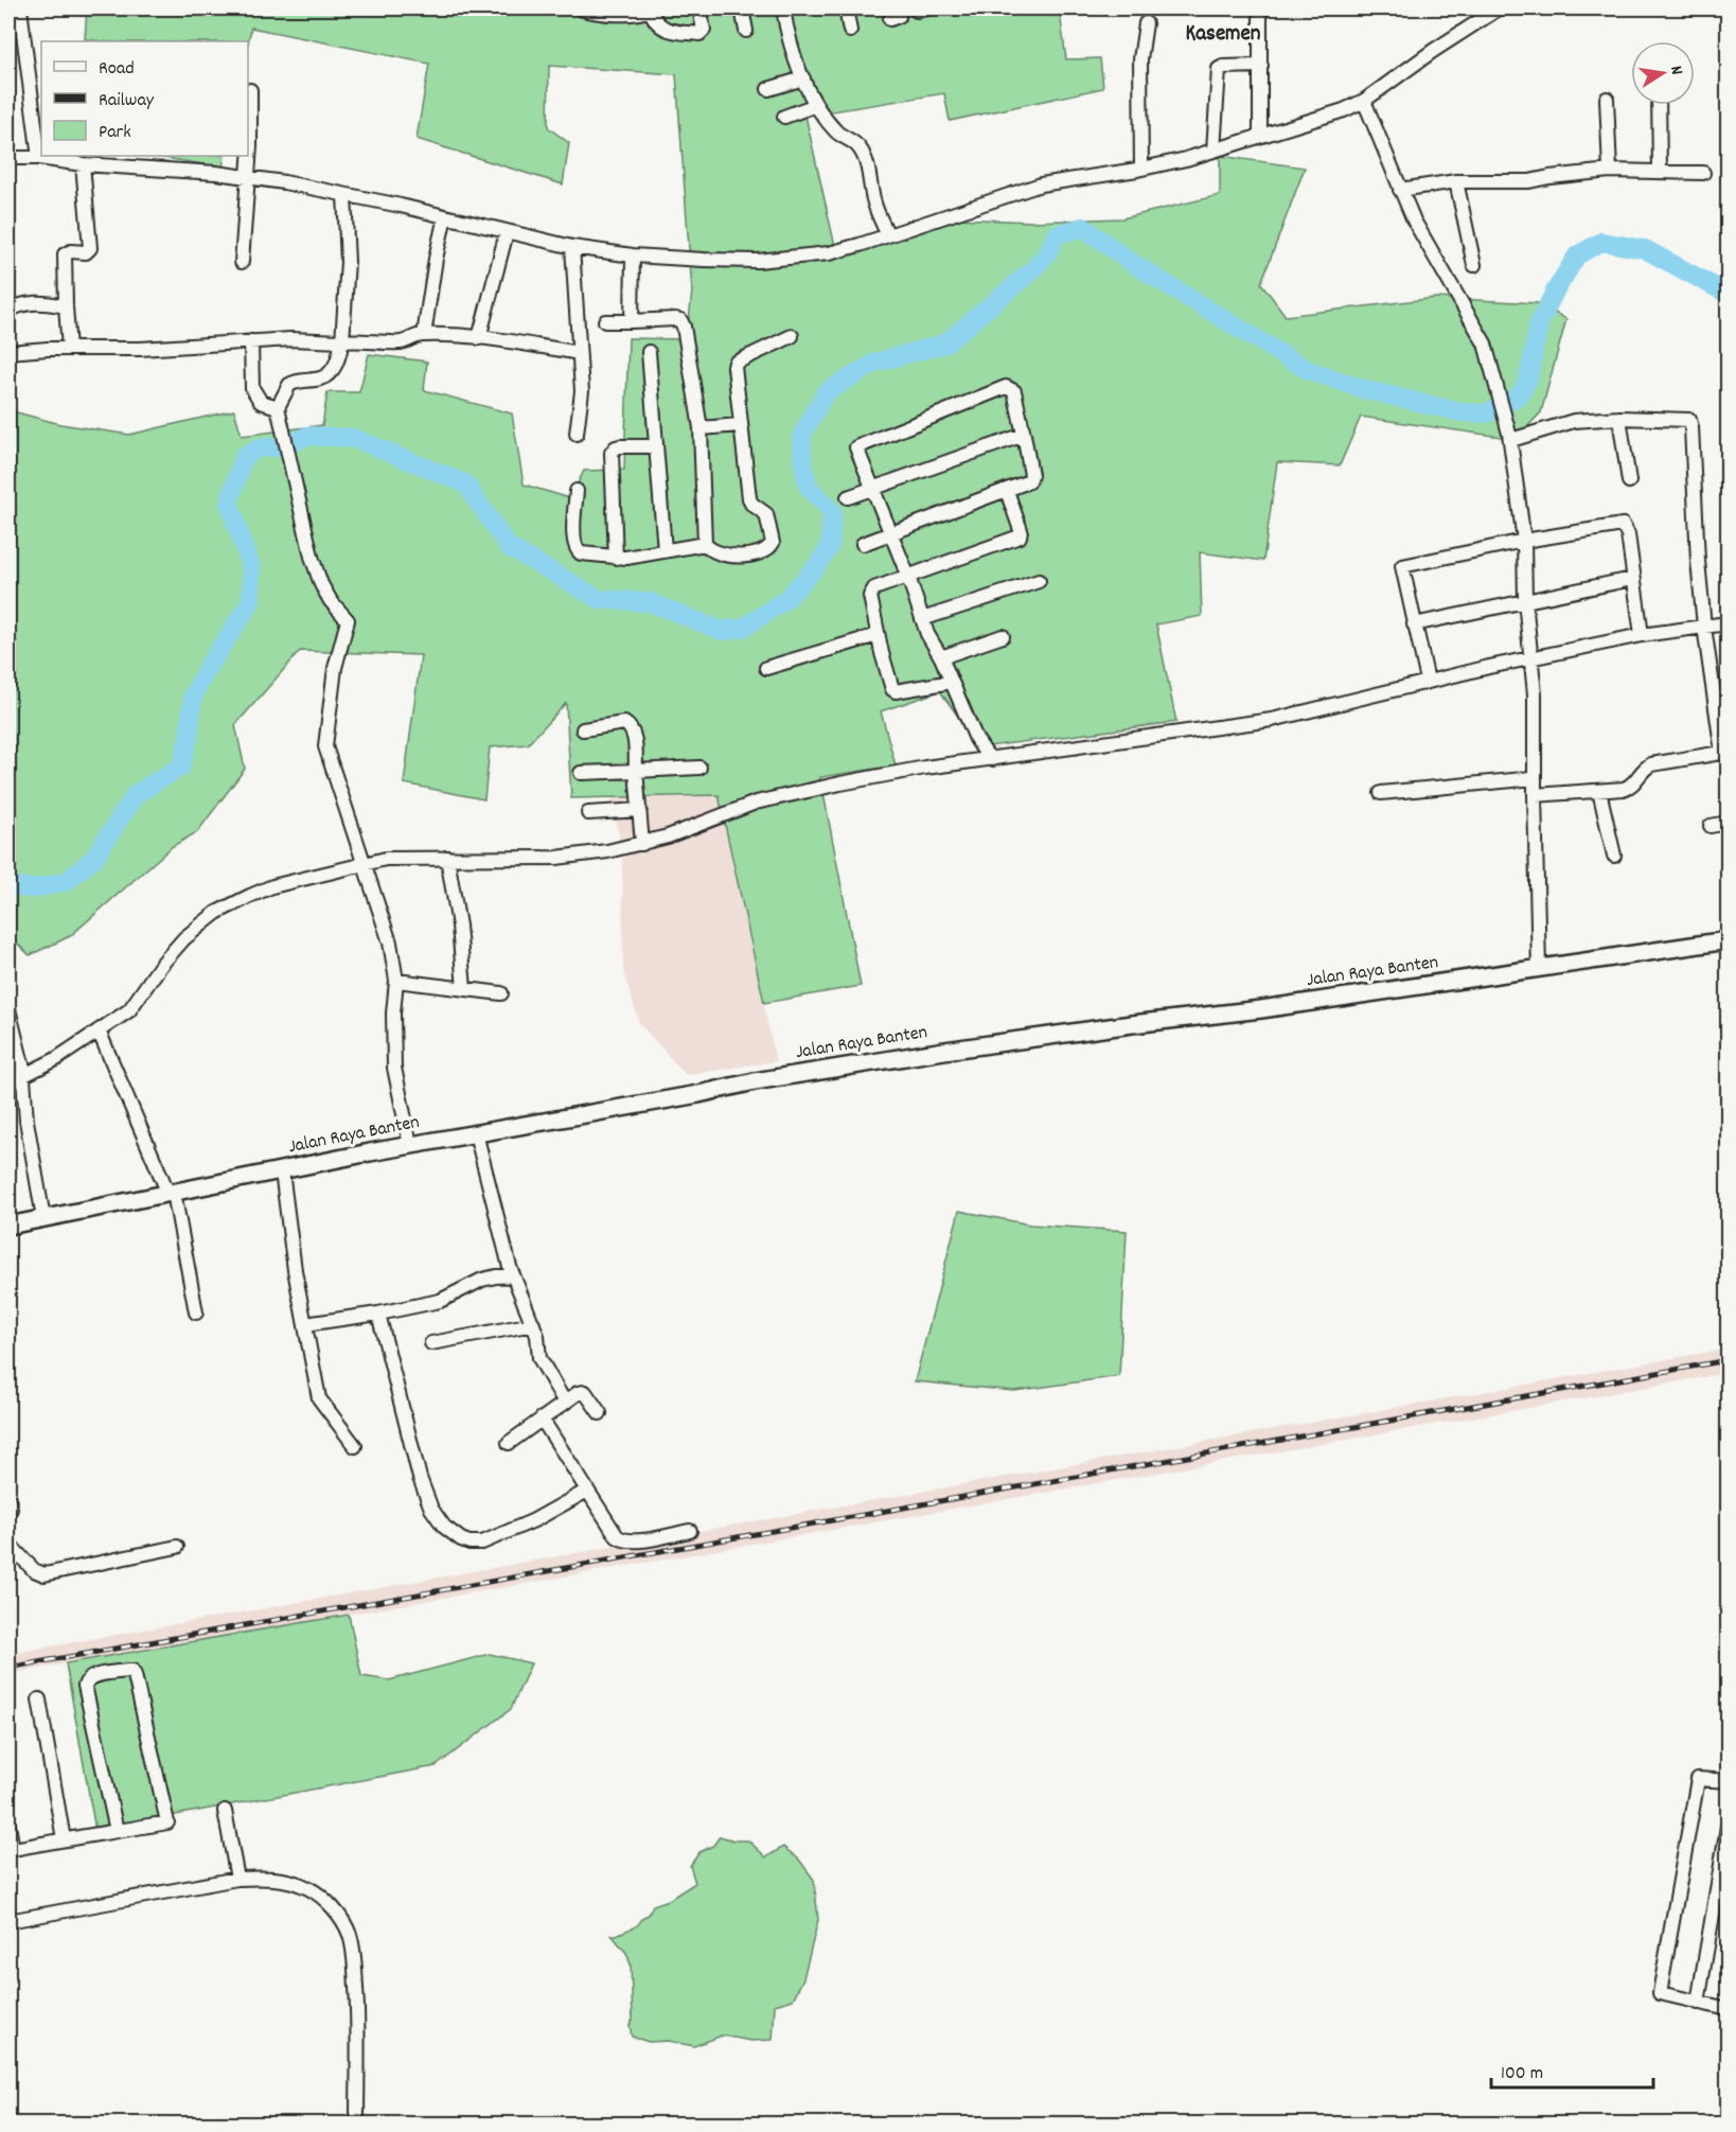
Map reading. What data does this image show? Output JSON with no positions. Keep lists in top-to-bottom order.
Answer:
{
  "streets": {
    "main road": ["Jalan Raya Banten"]
  },
  "districts": ["Kasemen"],
  "legend": ["Road", "Railway", "Park"],
  "scale_bar": "100 m",
  "north": "right"
}
